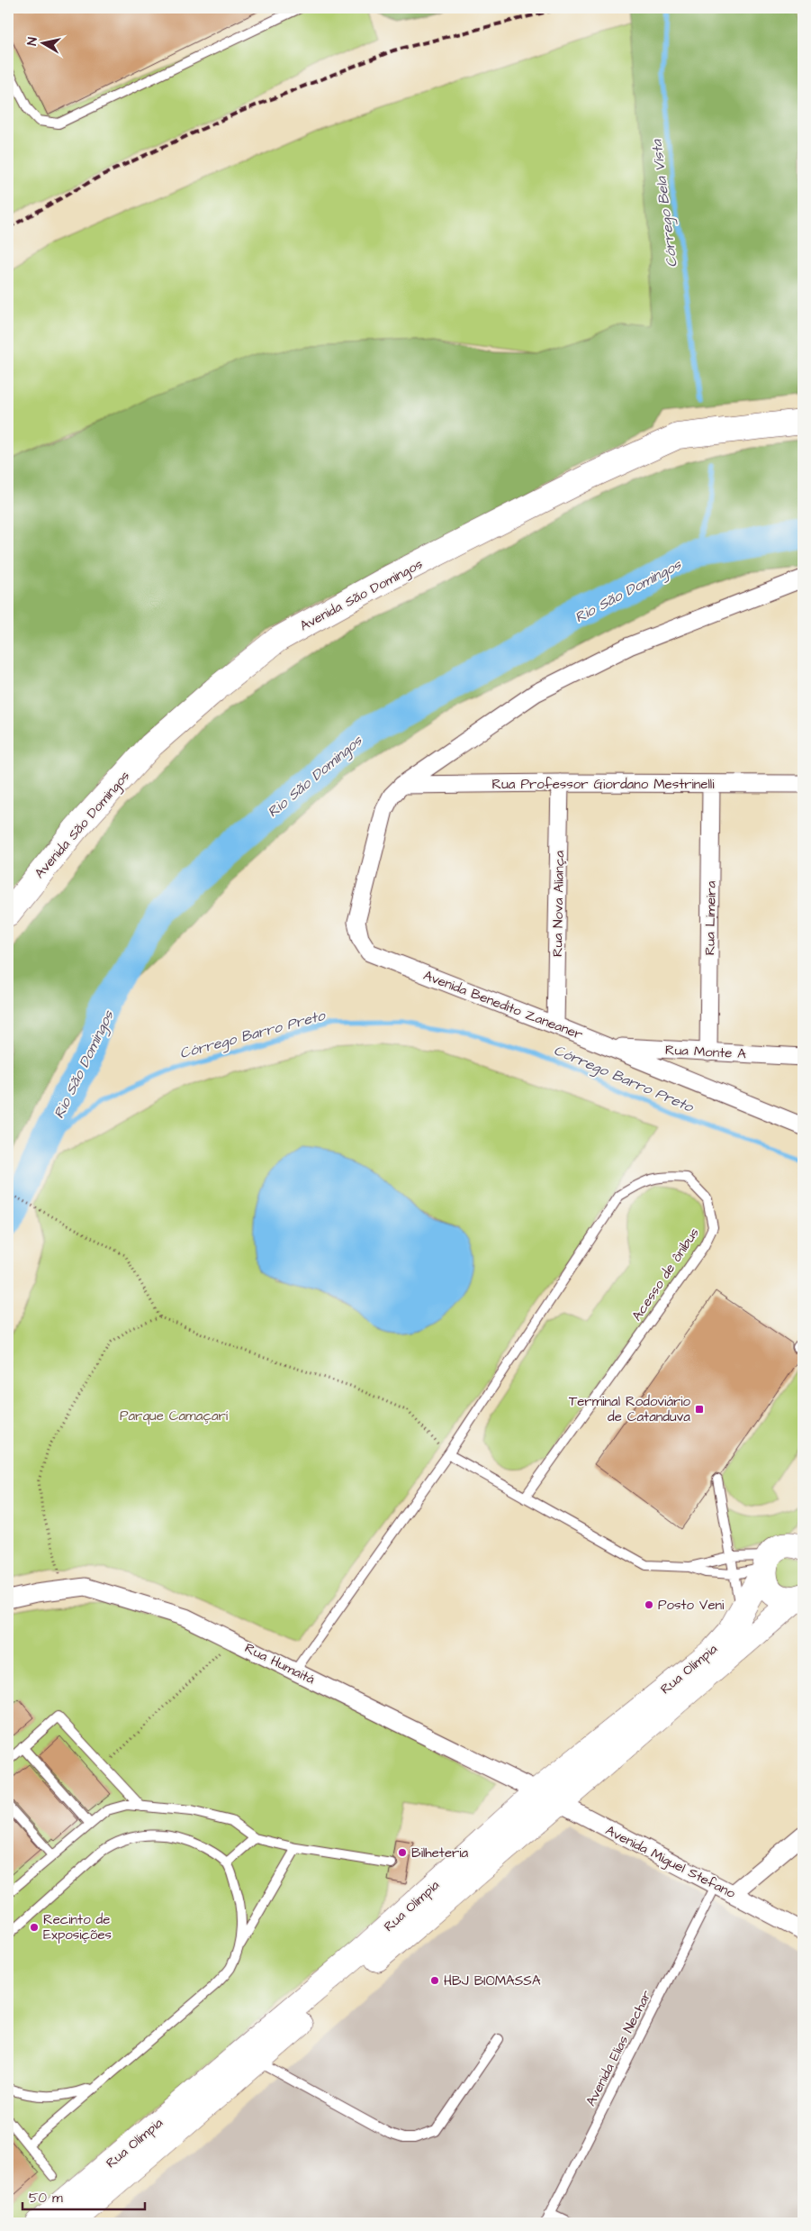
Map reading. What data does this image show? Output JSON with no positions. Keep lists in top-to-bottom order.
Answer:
{
  "streets": {
    "main road": ["Avenida São Domingos", "Rua Olímpia"],
    "street": [
      "Rua Professor Giordano Mestrinelli",
      "Rua Nova Aliança",
      "Rua Limeira",
      "Avenida Benedito Zaneaner",
      "Rua Monte A",
      "Rua Humaitá",
      "Avenida Miguel Stefano"
    ],
    "lane": ["Acesso de ônibus", "Avenida Elias Nechar"]
  },
  "crossings": [
    ["Rua Professor Giordano Mestrinelli", "Rua Nova Aliança"],
    ["Rua Professor Giordano Mestrinelli", "Rua Limeira"],
    ["Rua Professor Giordano Mestrinelli", "Avenida Benedito Zaneaner"],
    ["Rua Nova Aliança", "Avenida Benedito Zaneaner"],
    ["Rua Limeira", "Rua Monte A"],
    ["Avenida Benedito Zaneaner", "Rua Monte A"],
    ["Acesso de ônibus", "Rua Humaitá"],
    ["Rua Humaitá", "Rua Olímpia"],
    ["Rua Humaitá", "Avenida Miguel Stefano"],
    ["Rua Olímpia", "Avenida Miguel Stefano"],
    ["Avenida Miguel Stefano", "Avenida Elias Nechar"]
  ],
  "water": ["Córrego Bela Vista", "Rio São Domingos", "Córrego Barro Preto"],
  "parks": ["Parque Camaçarí"],
  "places": {
    "transit": ["Terminal Rodoviário de Catanduva"],
    "other": [
      "Posto Veni",
      "Bilheteria",
      "Recinto de Exposições",
      "HBJ BIOMASSA"
    ]
  },
  "scale_bar": "50 m",
  "north": "left"
}
